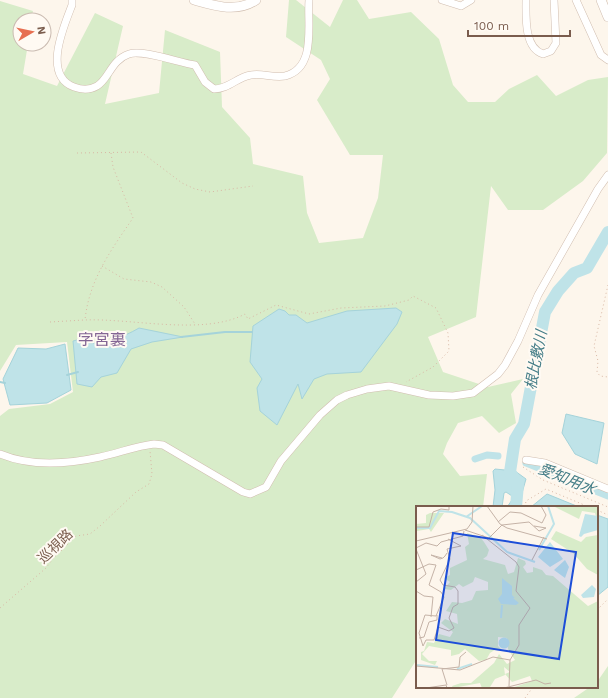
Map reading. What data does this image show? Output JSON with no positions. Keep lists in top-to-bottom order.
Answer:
{
  "streets": {
    "path": ["巡視路"]
  },
  "districts": ["字宮裏"],
  "water": ["根比敷川", "愛知用水"],
  "scale_bar": "100 m",
  "north": "right"
}
